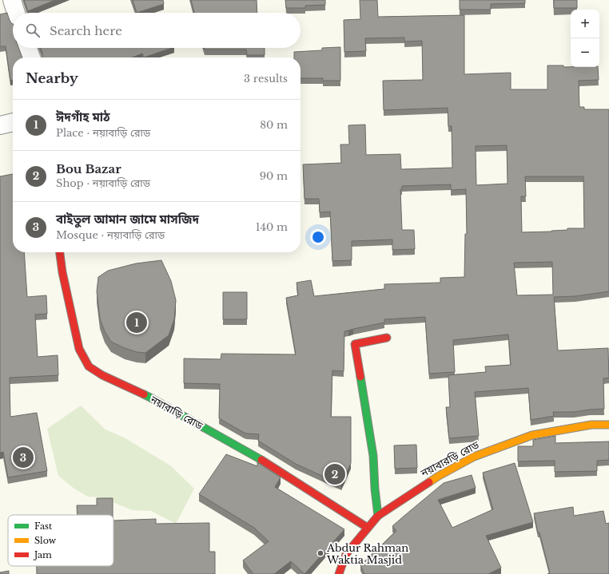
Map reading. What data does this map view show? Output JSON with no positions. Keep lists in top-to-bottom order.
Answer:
{
  "streets": {
    "street": ["নয়াবাড়ি রোড", "নয়াবারড়ি রোড"]
  },
  "crossings": [
    ["নয়াবাড়ি রোড", "নয়াবারড়ি রোড"]
  ],
  "places": ["Abdur Rahman Waktia Masjid"],
  "legend": ["Fast", "Slow", "Jam"],
  "page": {
    "map_buttons": ["+", "−"],
    "search": "Search here",
    "heading": ["Nearby", "3 results"],
    "list": [
      {
        "mark": "1",
        "name": "ঈদগাঁহ মাঠ",
        "note": "Place · নয়াবাড়ি রোড",
        "value": "80 m"
      },
      {
        "mark": "2",
        "name": "Bou Bazar",
        "note": "Shop · নয়াবাড়ি রোড",
        "value": "90 m"
      },
      {
        "mark": "3",
        "name": "বাইতুল আমান জামে মাসজিদ",
        "note": "Mosque · নয়াবাড়ি রোড",
        "value": "140 m"
      }
    ],
    "pins": ["1", "3", "2"]
  }
}
